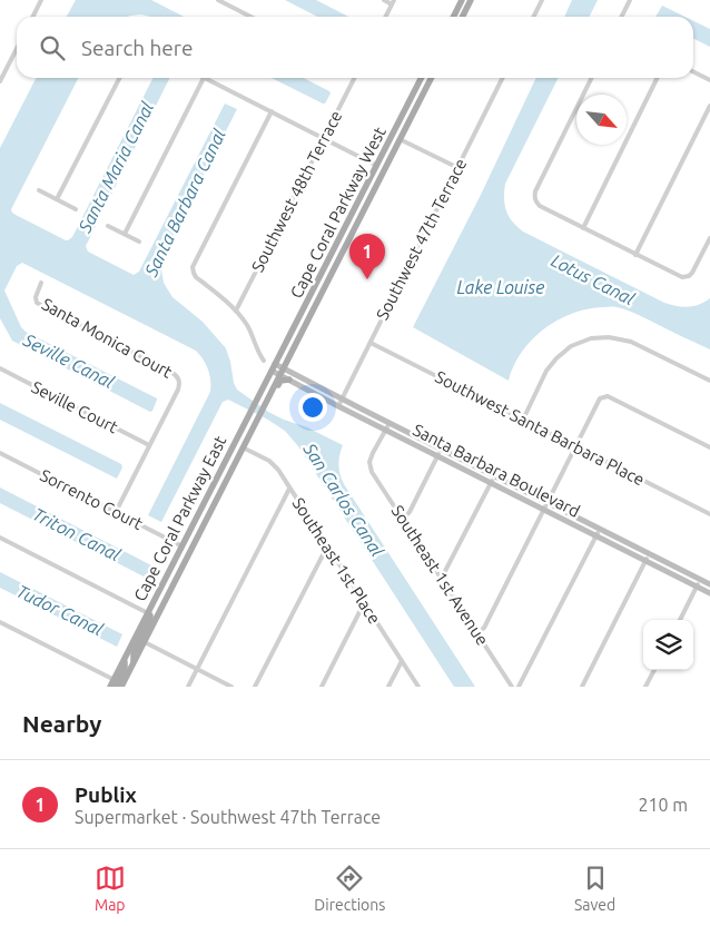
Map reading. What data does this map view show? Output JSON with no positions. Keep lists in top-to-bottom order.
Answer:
{
  "streets": {
    "main road": ["Cape Coral Parkway West", "Santa Barbara Boulevard", "Cape Coral Parkway East"],
    "street": [
      "Southwest 48th Terrace",
      "Southwest 47th Terrace",
      "Santa Monica Court",
      "Seville Court",
      "Southwest Santa Barbara Place",
      "Sorrento Court",
      "Southeast 1st Place",
      "Southeast 1st Avenue"
    ]
  },
  "crossings": [
    ["Cape Coral Parkway West", "Santa Barbara Boulevard"],
    ["Cape Coral Parkway West", "Cape Coral Parkway East"],
    ["Southwest 47th Terrace", "Southwest Santa Barbara Place"],
    ["Southwest 47th Terrace", "Santa Barbara Boulevard"],
    ["Santa Monica Court", "Seville Court"],
    ["Santa Monica Court", "Sorrento Court"],
    ["Santa Barbara Boulevard", "Cape Coral Parkway East"],
    ["Santa Barbara Boulevard", "Southeast 1st Avenue"],
    ["Sorrento Court", "Cape Coral Parkway East"],
    ["Cape Coral Parkway East", "Southeast 1st Place"]
  ],
  "water": [
    "Santa Maria Canal",
    "Santa Barbara Canal",
    "Lotus Canal",
    "Lake Louise",
    "Seville Canal",
    "San Carlos Canal",
    "Triton Canal",
    "Tudor Canal"
  ],
  "north": "bottom right",
  "page": {
    "search": "Search here",
    "pins": "1",
    "heading": "Nearby",
    "list": [
      {
        "mark": "1",
        "name": "Publix",
        "note": "Supermarket · Southwest 47th Terrace",
        "value": "210 m"
      }
    ],
    "nav": ["Map", "Directions", "Saved"]
  }
}
